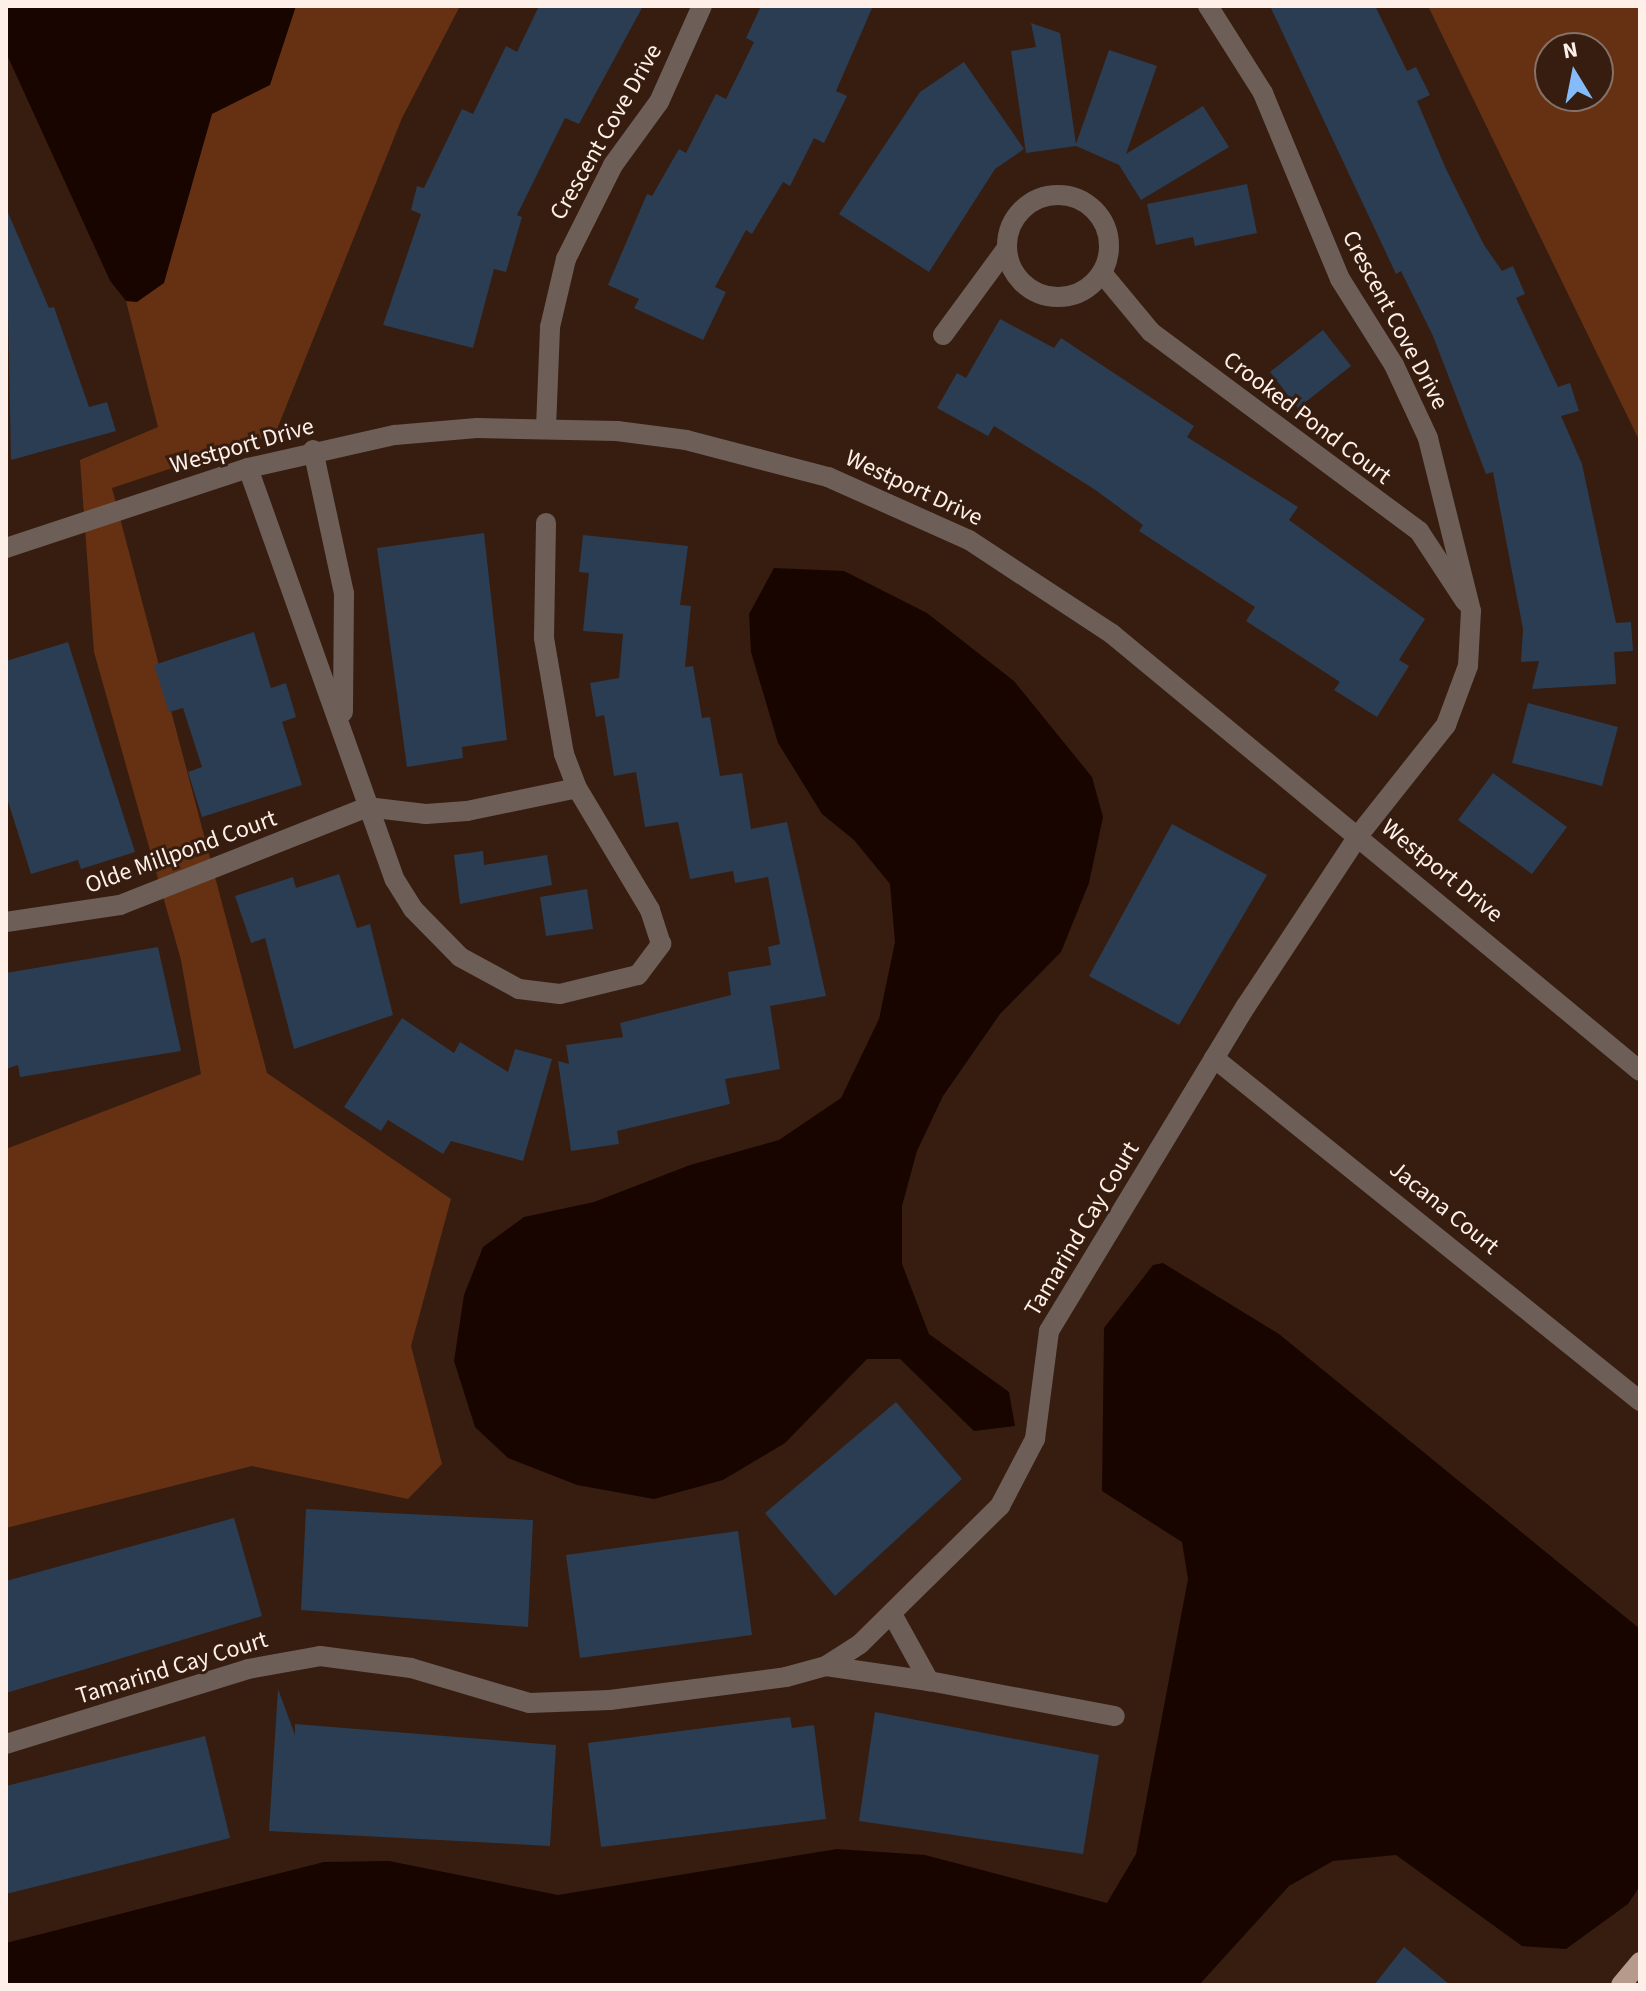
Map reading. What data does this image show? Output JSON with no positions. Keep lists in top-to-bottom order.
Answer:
{
  "streets": {
    "street": [
      "Crescent Cove Drive",
      "Crooked Pond Court",
      "Westport Drive",
      "Olde Millpond Court",
      "Jacana Court",
      "Tamarind Cay Court"
    ]
  },
  "crossings": [
    ["Crescent Cove Drive", "Crooked Pond Court"],
    ["Crescent Cove Drive", "Westport Drive"],
    ["Crescent Cove Drive", "Tamarind Cay Court"],
    ["Westport Drive", "Tamarind Cay Court"],
    ["Jacana Court", "Tamarind Cay Court"]
  ],
  "north": "top"
}
